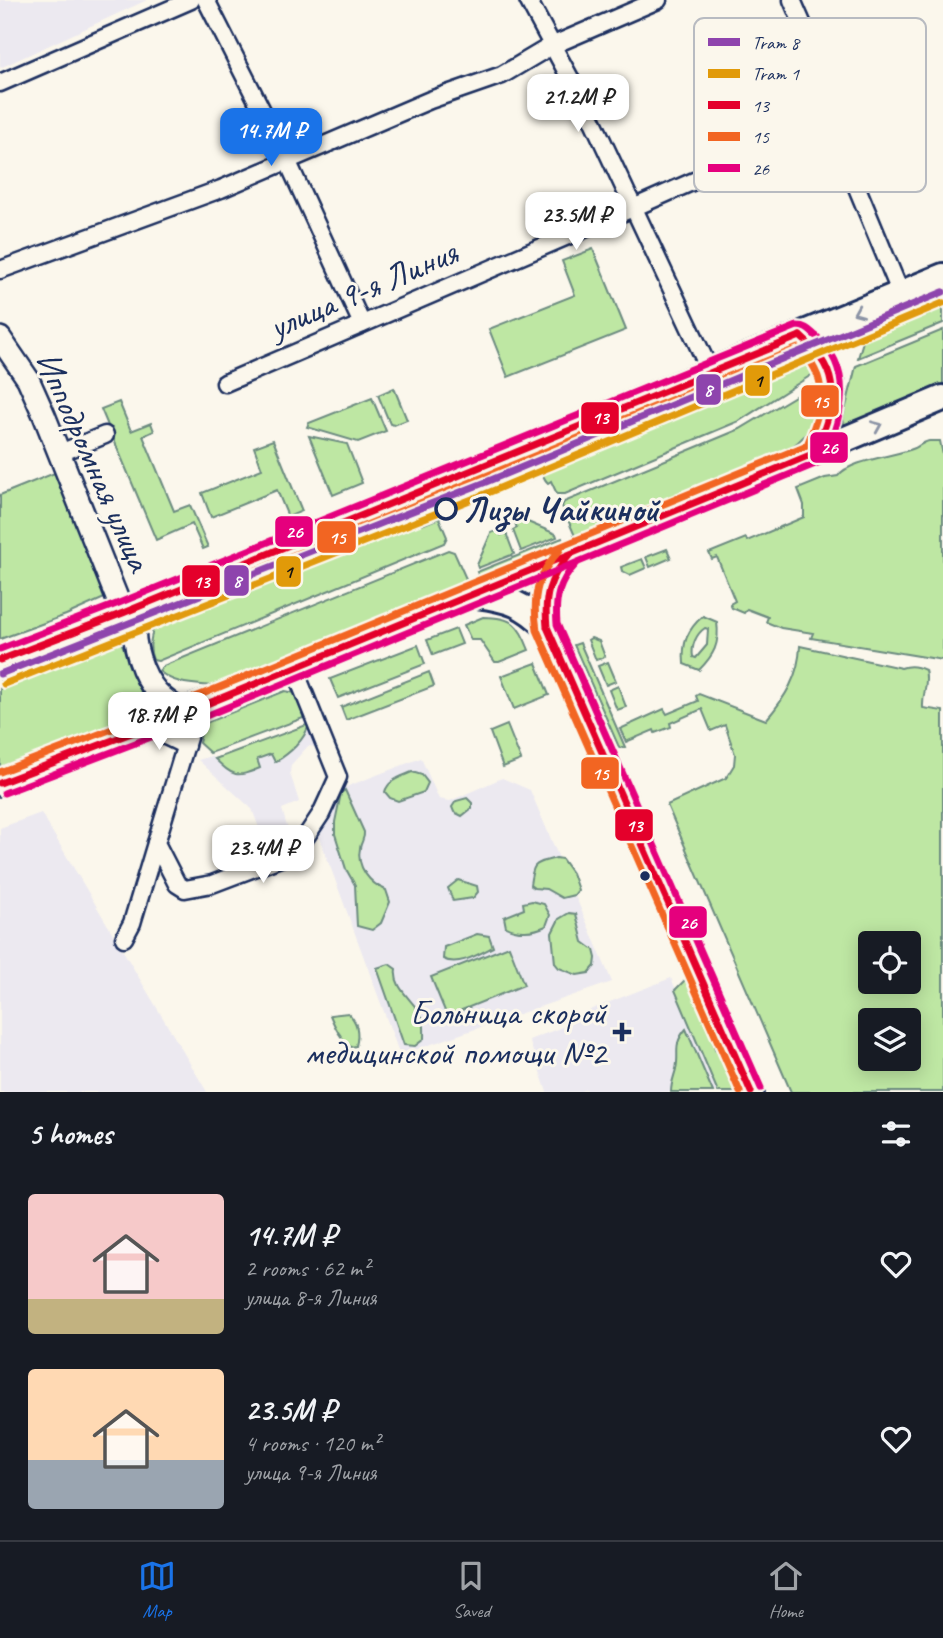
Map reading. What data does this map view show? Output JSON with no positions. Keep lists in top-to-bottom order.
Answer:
{
  "streets": {
    "main road": ["Ипподромная улица"],
    "street": ["улица 9-я Линия"]
  },
  "places": {
    "other": ["Лизы Чайкиной"],
    "health": ["Больница скорой медицинской помощи №2"]
  },
  "lines": [
    "tram line 8",
    "tram line 1",
    "transit line 26",
    "transit line 13",
    "transit line 15"
  ],
  "legend": [
    "Tram 8",
    "Tram 1",
    "13",
    "15",
    "26"
  ],
  "page": {
    "price": [
      "21.2M ₽",
      "14.7M ₽",
      "23.5M ₽",
      "18.7M ₽",
      "23.4M ₽"
    ],
    "heading": "5 homes",
    "list": [
      {
        "name": "14.7M ₽",
        "note": "2 rooms · 62 m² · улица 8-я Линия"
      },
      {
        "name": "23.5M ₽",
        "note": "4 rooms · 120 m² · улица 9-я Линия"
      }
    ],
    "tabs": ["Map", "Saved", "Home"]
  }
}
